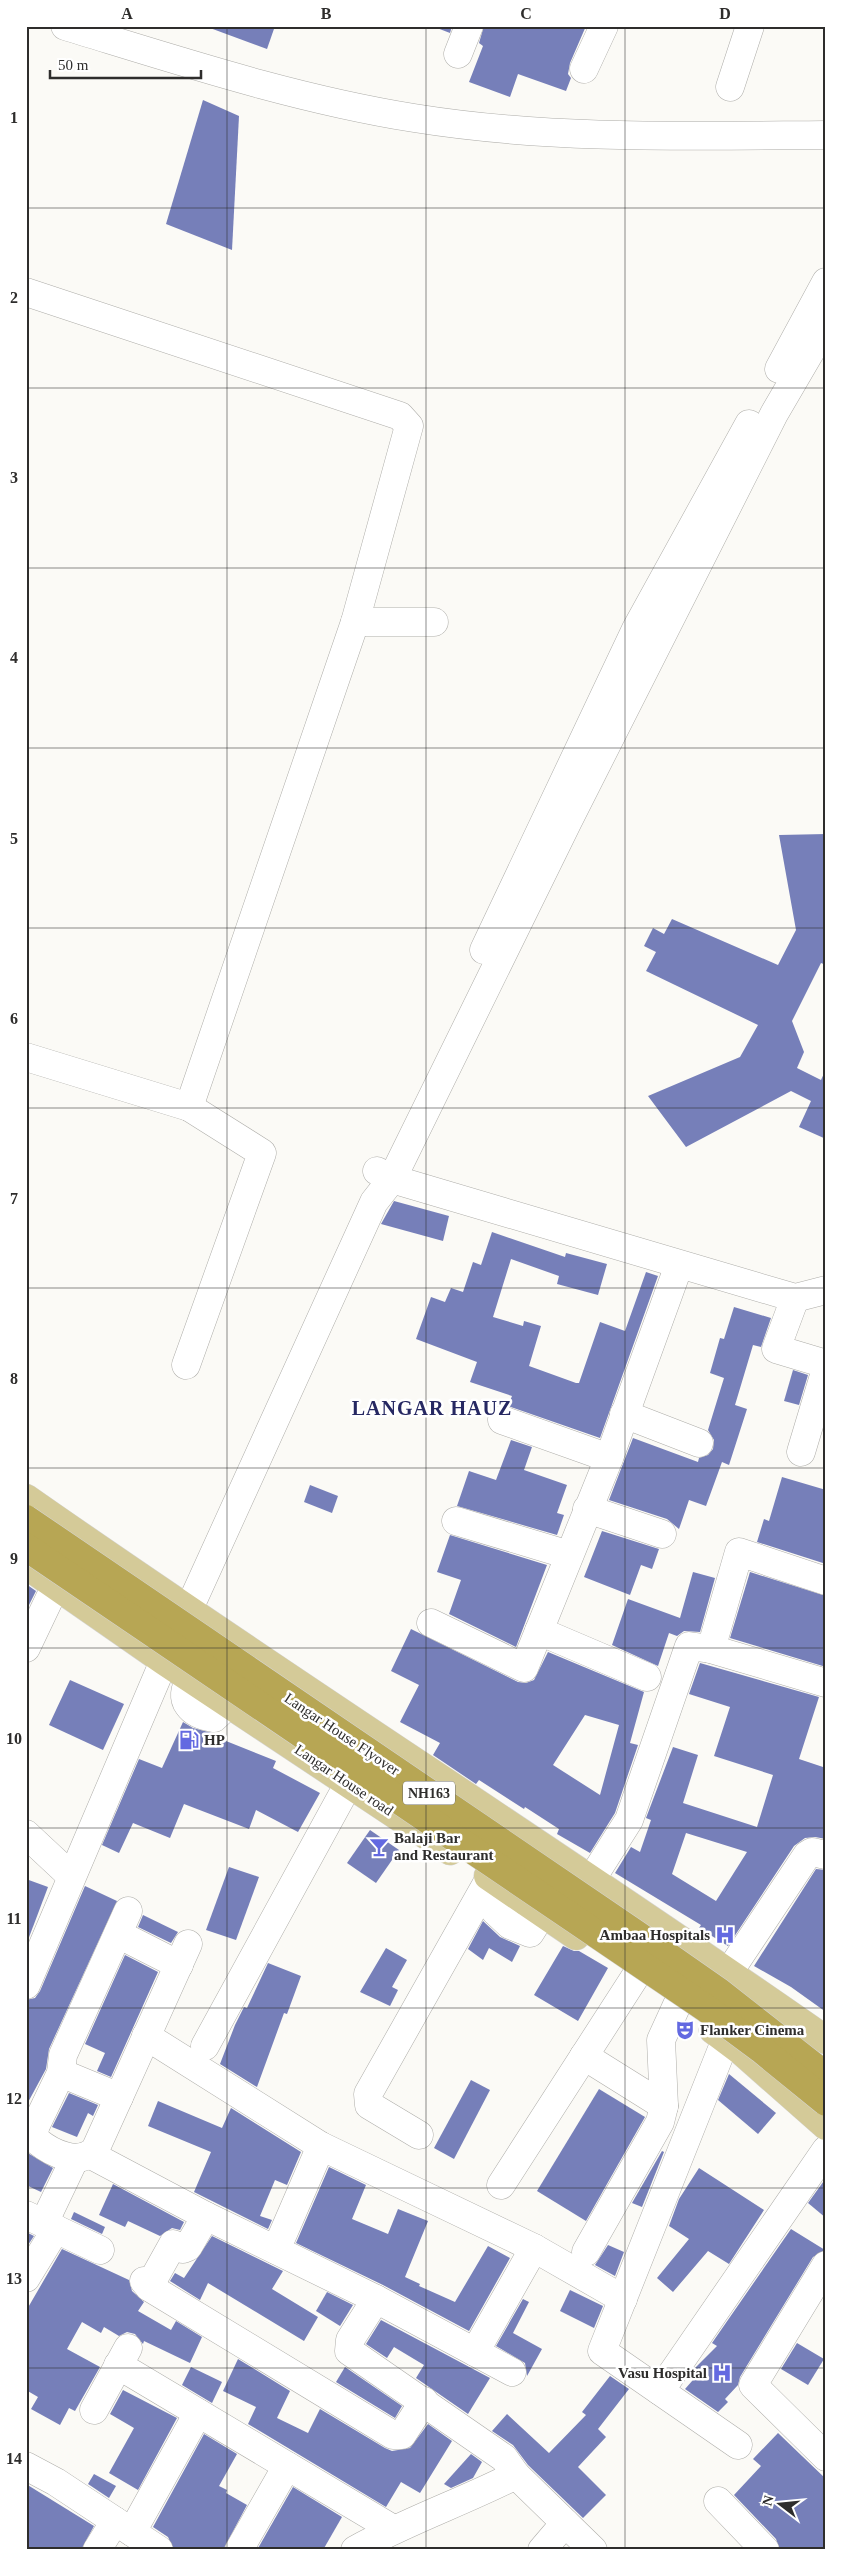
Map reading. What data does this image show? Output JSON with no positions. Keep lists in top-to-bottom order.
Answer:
{
  "streets": {
    "highway": ["Langar House Flyover", "NH163"],
    "main road": ["Langar House road"]
  },
  "crossings": [
    ["Langar House Flyover", "Langar House road"]
  ],
  "districts": ["LANGAR HAUZ"],
  "places": {
    "fuel station": ["HP"],
    "bar": ["Balaji Bar and Restaurant"],
    "hospital": ["Ambaa Hospitals", "Vasu Hospital"],
    "theatre": ["Flanker Cinema"]
  },
  "scale_bar": "50 m",
  "north": "left",
  "grid": {
    "columns": [
      "A",
      "B",
      "C",
      "D"
    ],
    "rows": [
      "1",
      "2",
      "3",
      "4",
      "5",
      "6",
      "7",
      "8",
      "9",
      "10",
      "11",
      "12",
      "13",
      "14"
    ]
  }
}
